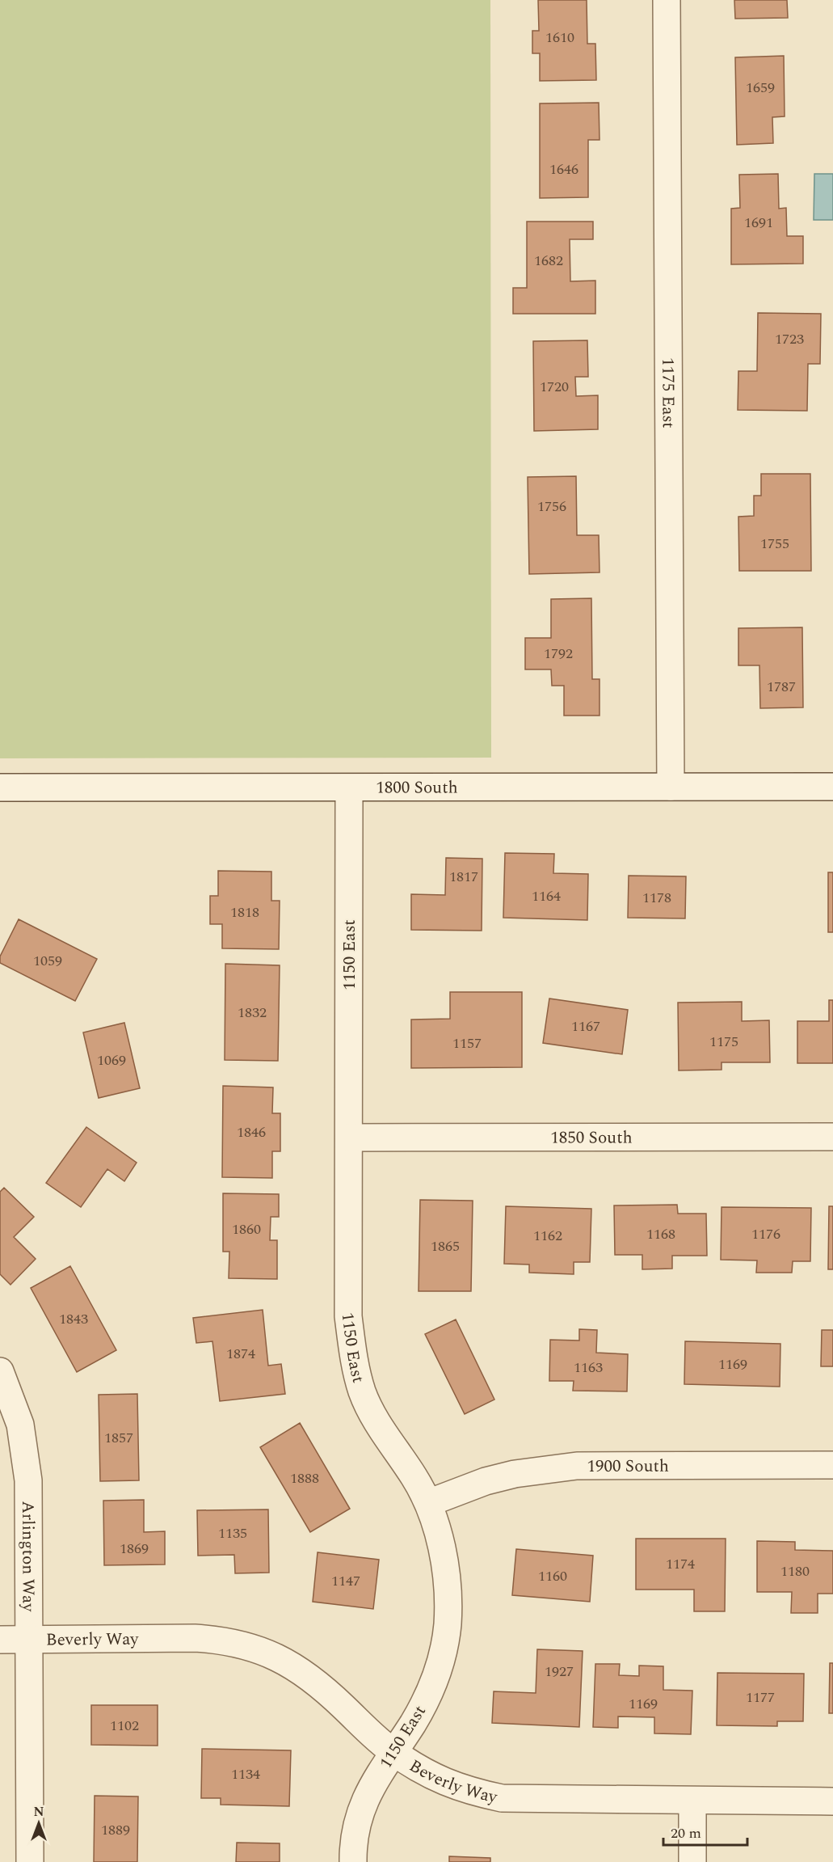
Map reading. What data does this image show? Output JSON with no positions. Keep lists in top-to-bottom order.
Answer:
{
  "streets": {
    "street": [
      "1175 East",
      "1800 South",
      "1150 East",
      "1850 South",
      "1900 South",
      "Arlington Way",
      "Beverly Way"
    ]
  },
  "crossings": [
    ["1175 East", "1800 South"],
    ["1800 South", "1150 East"],
    ["1150 East", "1850 South"],
    ["1150 East", "1900 South"],
    ["1150 East", "Beverly Way"],
    ["Arlington Way", "Beverly Way"]
  ],
  "house_numbers": [
    "1610",
    "1659",
    "1646",
    "1691",
    "1682",
    "1723",
    "1720",
    "1756",
    "1755",
    "1792",
    "1787",
    "1817",
    "1164",
    "1178",
    "1818",
    "1059",
    "1832",
    "1167",
    "1175",
    "1157",
    "1069",
    "1846",
    "1860",
    "1168",
    "1176",
    "1162",
    "1865",
    "1843",
    "1874",
    "1169",
    "1163",
    "1857",
    "1888",
    "1135",
    "1869",
    "1174",
    "1180",
    "1160",
    "1147",
    "1927",
    "1177",
    "1169",
    "1102",
    "1134",
    "1889"
  ],
  "scale_bar": "20 m",
  "north": "top"
}
